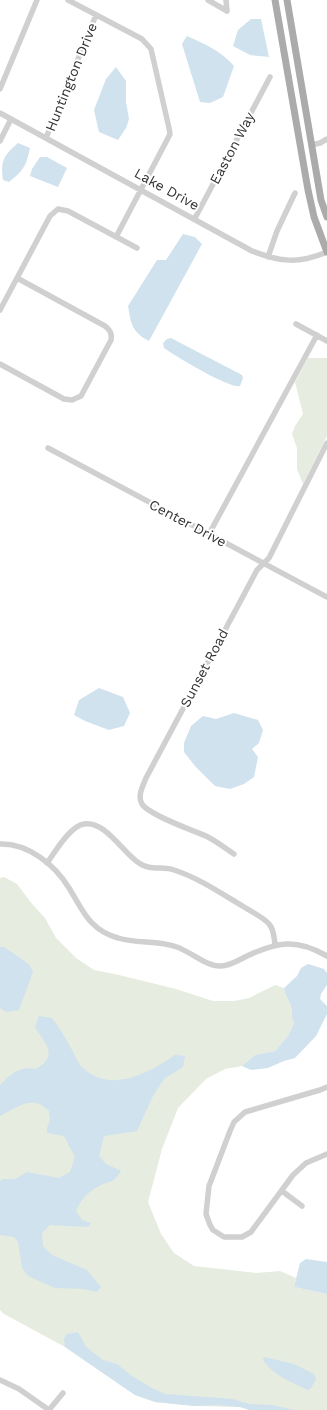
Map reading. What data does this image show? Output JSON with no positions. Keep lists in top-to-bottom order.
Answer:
{
  "streets": {
    "street": [
      "Huntington Drive",
      "Easton Way",
      "Lake Drive",
      "Center Drive",
      "Sunset Road"
    ]
  },
  "crossings": [
    ["Huntington Drive", "Lake Drive"],
    ["Easton Way", "Lake Drive"],
    ["Center Drive", "Sunset Road"]
  ]
}
